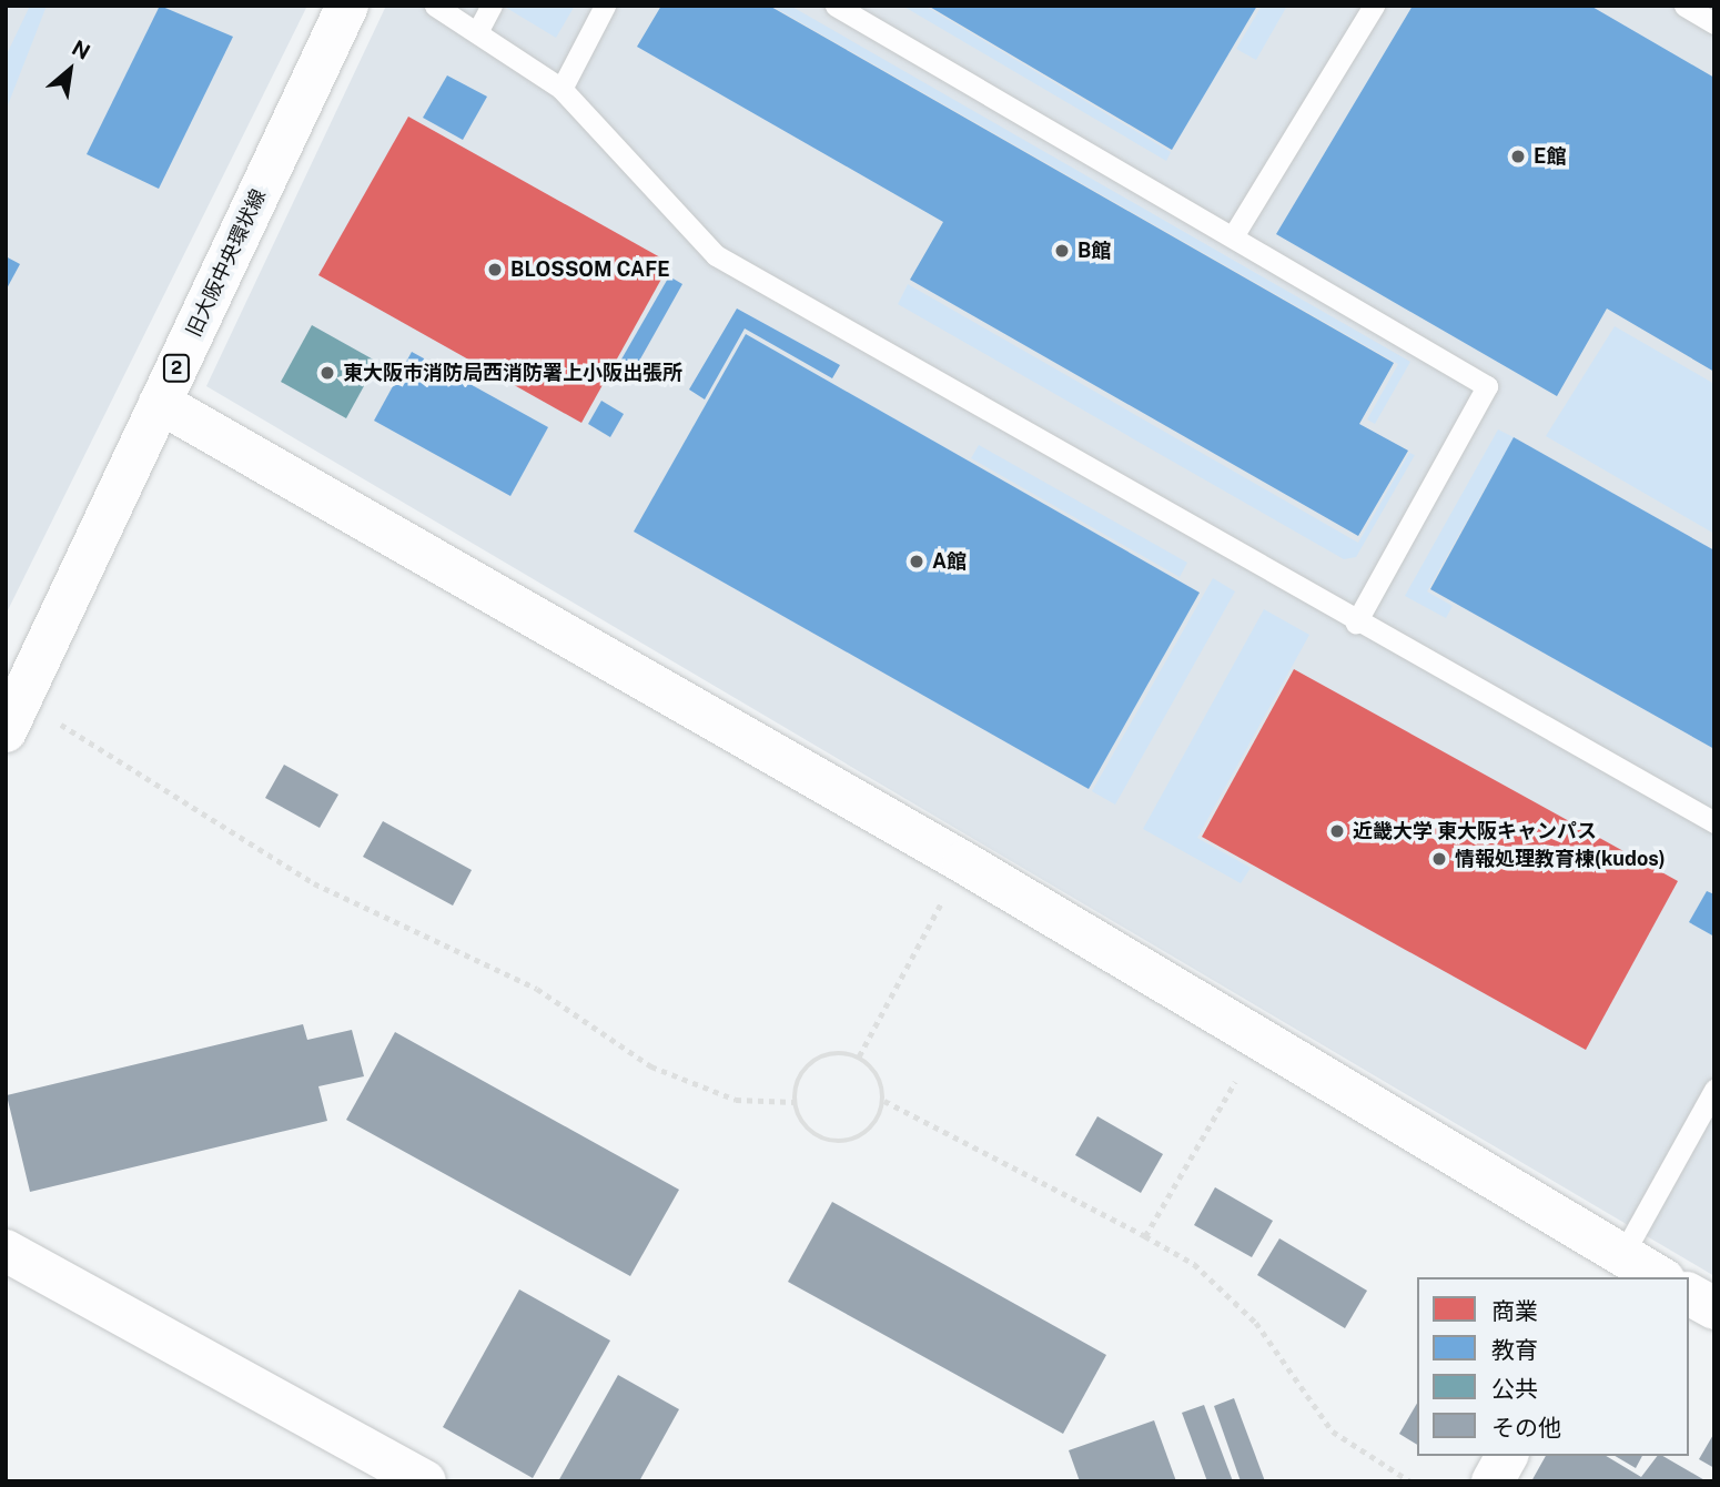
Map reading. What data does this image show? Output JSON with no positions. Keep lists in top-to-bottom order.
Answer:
{
  "streets": {
    "street": ["旧大阪中央環状線", "2"]
  },
  "places": [
    "E館",
    "B館",
    "BLOSSOM CAFE",
    "東大阪市消防局西消防署上小阪出張所",
    "A館",
    "近畿大学 東大阪キャンパス",
    "情報処理教育棟(kudos)"
  ],
  "legend": [
    "商業",
    "教育",
    "公共",
    "その他"
  ],
  "north": "top right"
}
